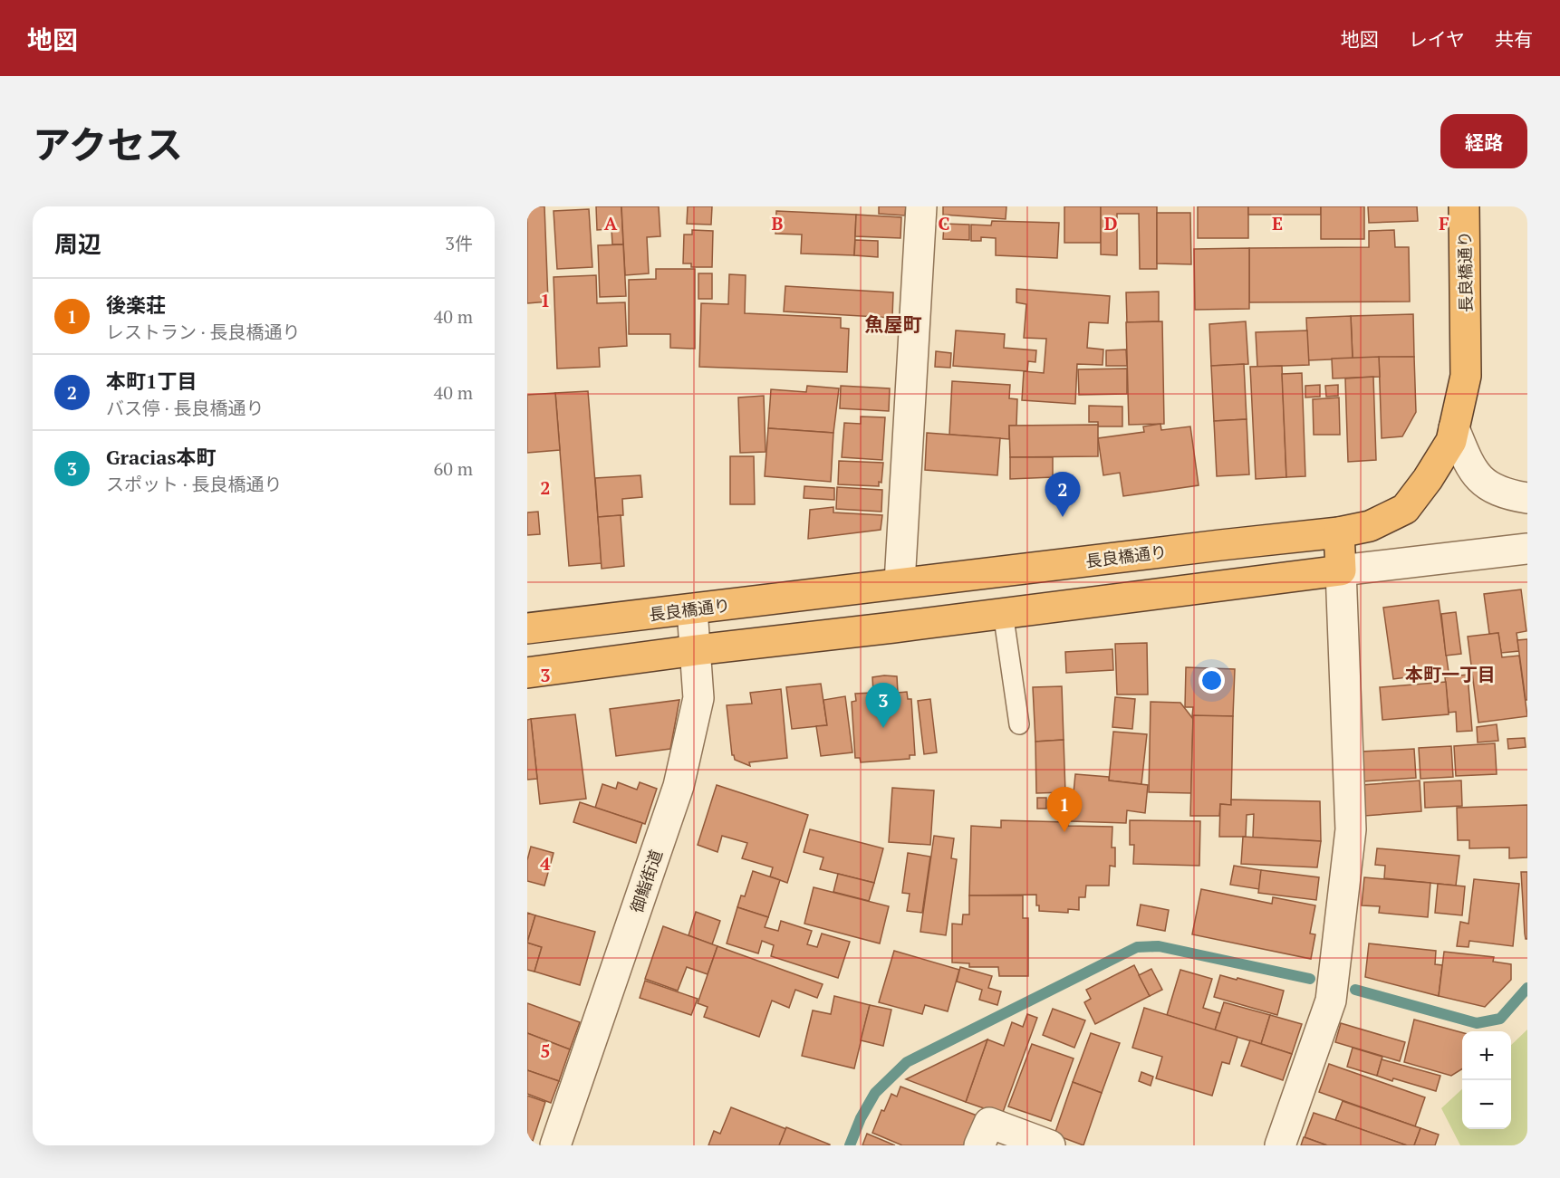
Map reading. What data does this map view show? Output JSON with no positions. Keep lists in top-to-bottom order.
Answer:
{
  "streets": {
    "highway": ["長良橋通り"],
    "street": ["御鮨街道"]
  },
  "crossings": [
    ["長良橋通り", "御鮨街道"]
  ],
  "districts": ["魚屋町", "本町一丁目"],
  "page": {
    "header": "地図",
    "nav": ["地図", "レイヤ", "共有"],
    "title": "アクセス",
    "buttons": "経路",
    "heading": ["周辺", "3件"],
    "list": [
      {
        "mark": "1",
        "name": "後楽荘",
        "note": "レストラン · 長良橋通り",
        "value": "40 m"
      },
      {
        "mark": "2",
        "name": "本町1丁目",
        "note": "バス停 · 長良橋通り",
        "value": "40 m"
      },
      {
        "mark": "3",
        "name": "Gracias本町",
        "note": "スポット · 長良橋通り",
        "value": "60 m"
      }
    ],
    "pins": ["2", "3", "1"],
    "map_buttons": ["+", "−"]
  },
  "grid": {
    "columns": [
      "A",
      "B",
      "C",
      "D",
      "E",
      "F"
    ],
    "rows": [
      "1",
      "2",
      "3",
      "4",
      "5"
    ]
  }
}
